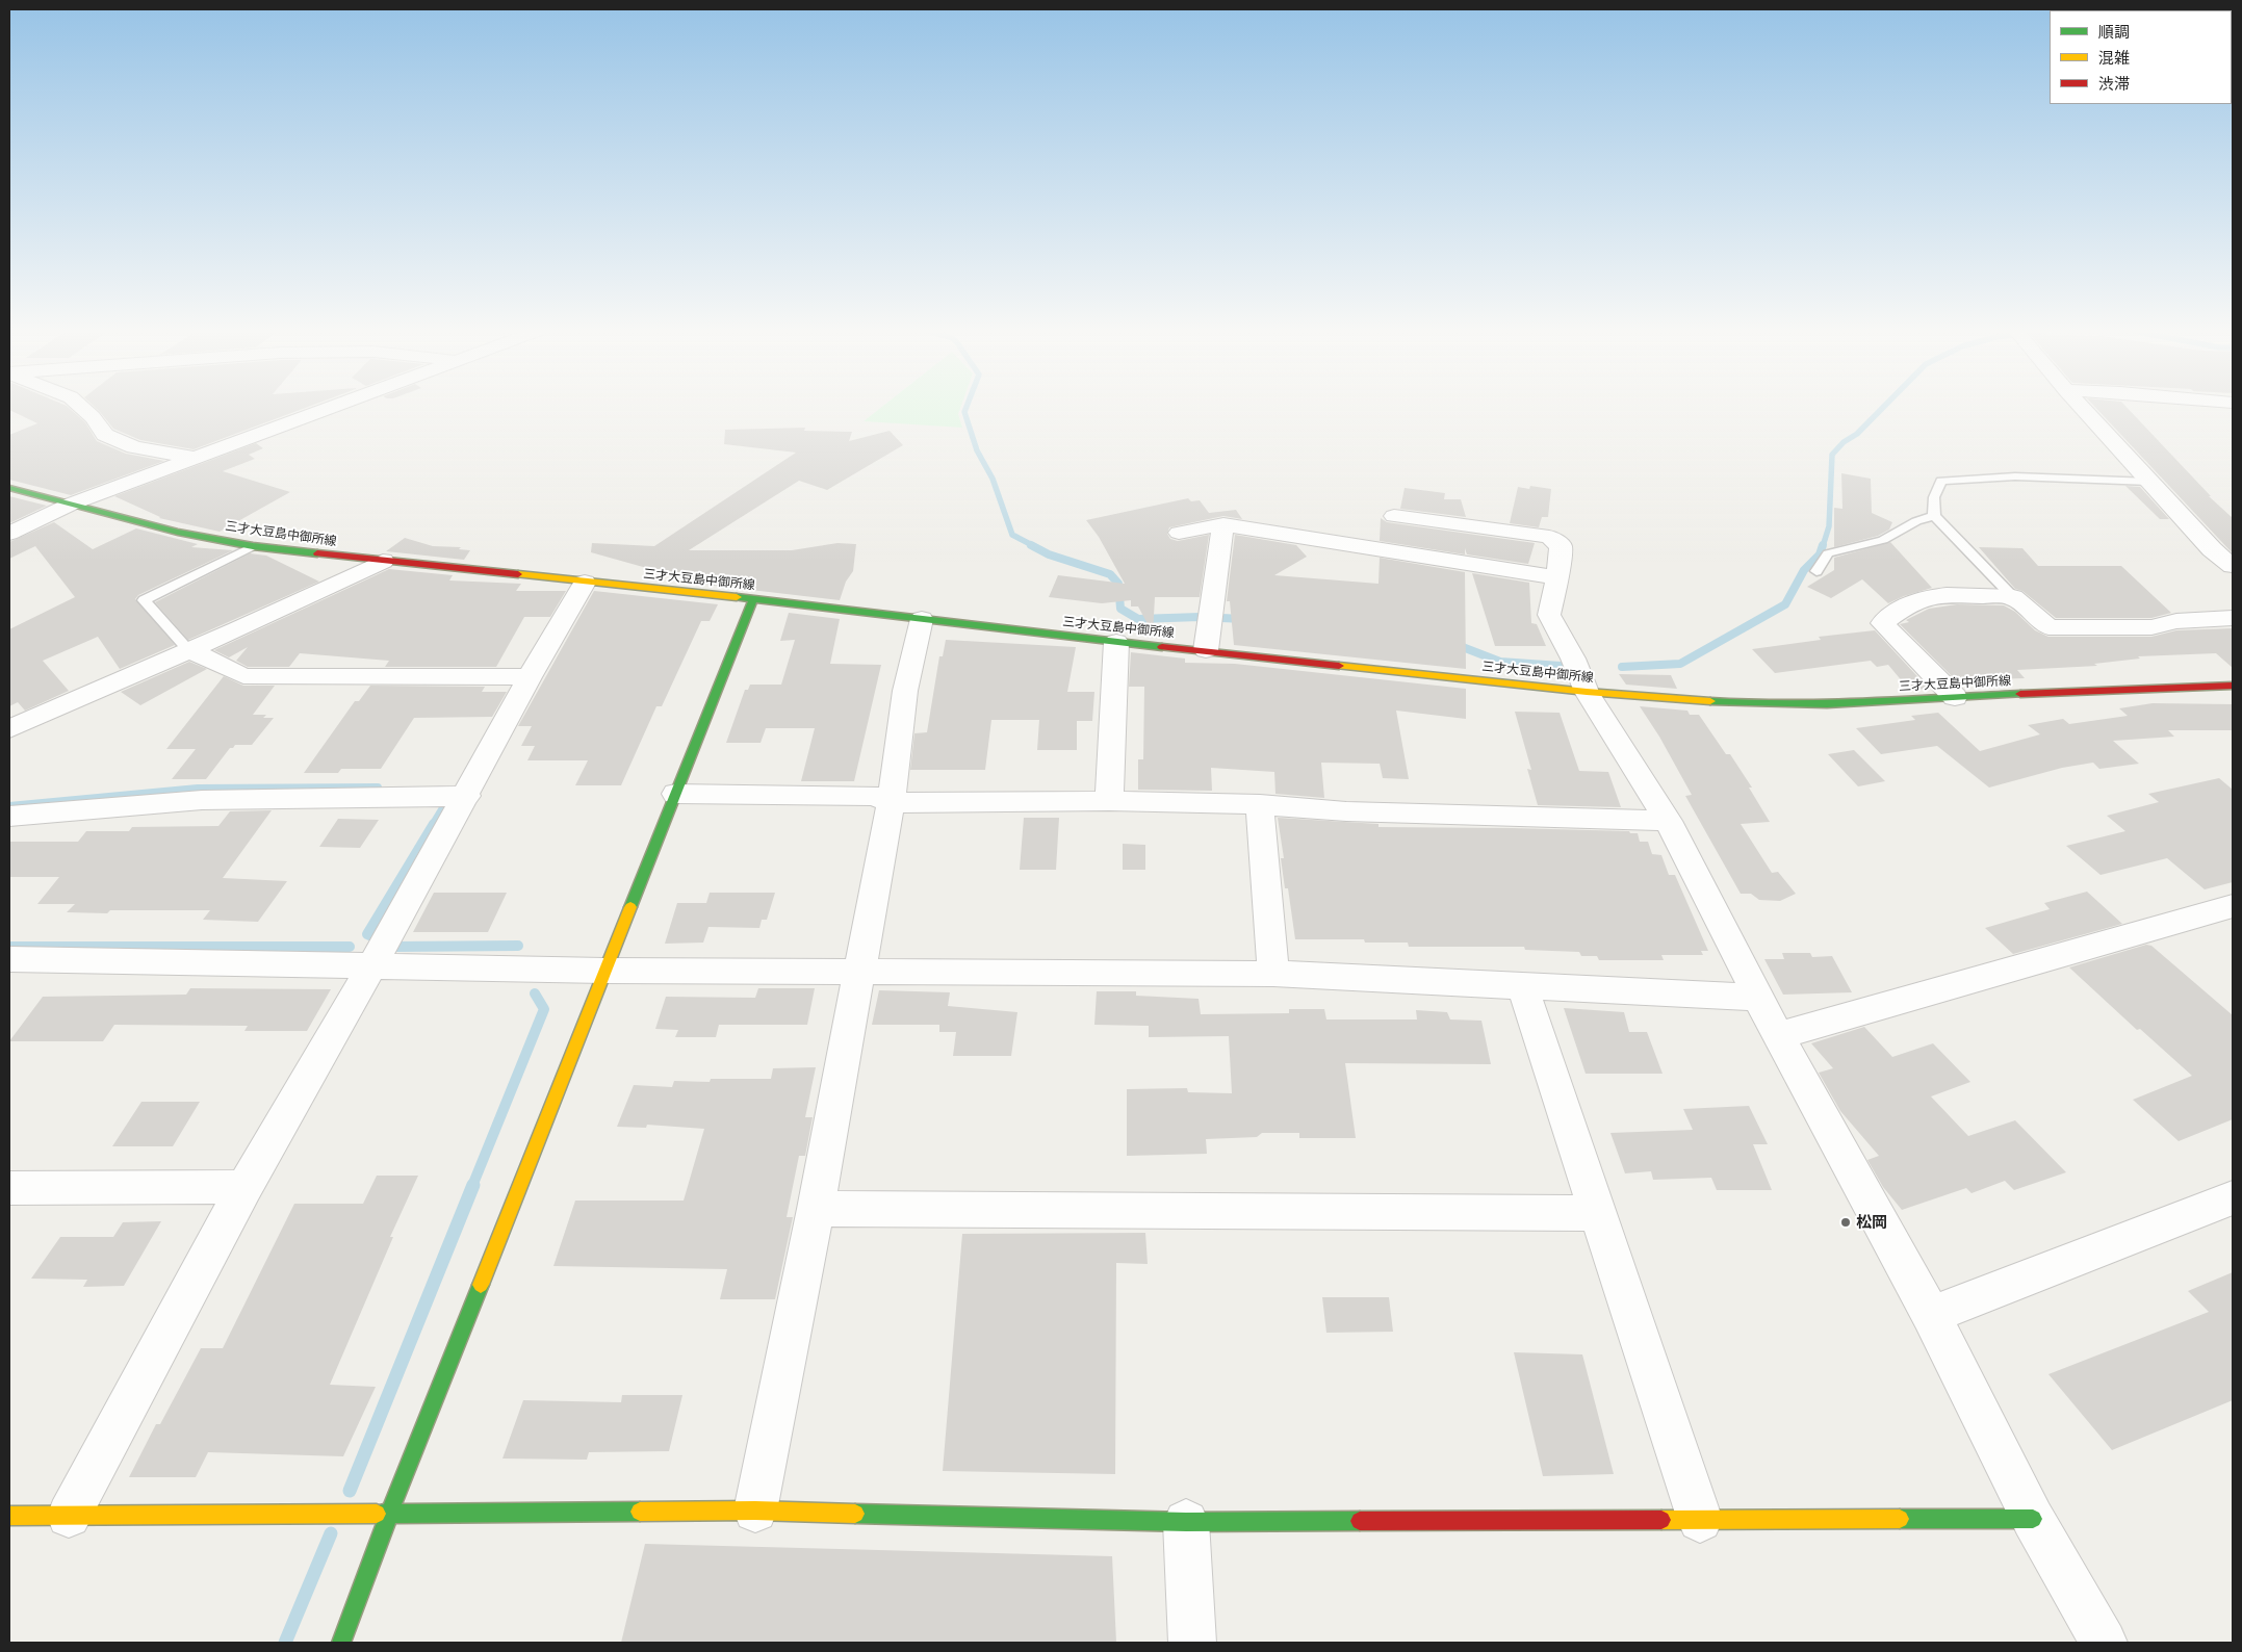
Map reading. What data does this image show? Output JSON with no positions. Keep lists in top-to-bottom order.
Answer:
{
  "streets": {
    "main road": ["三才大豆島中御所線"]
  },
  "places": ["松岡"],
  "legend": ["順調", "混雑", "渋滞"]
}
